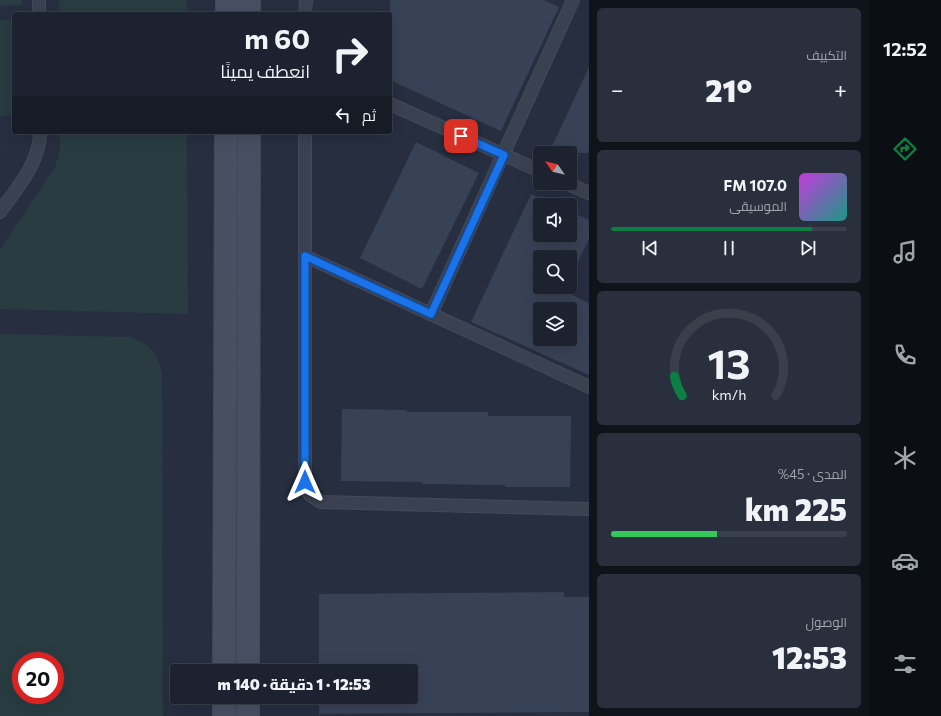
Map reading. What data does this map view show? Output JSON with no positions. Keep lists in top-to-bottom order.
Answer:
{
  "north": "top left",
  "page": {
    "tabs": "12:52",
    "tile": [
      "التكييف",
      ["المدى · 45%", "225 km"],
      ["الوصول", "12:53"]
    ],
    "turn": ["60 m", "انعطف يمينًا"],
    "heat": ["−", "21°", "+"],
    "then": "ثم",
    "song": ["107.0 FM", "الموسيقى"],
    "limit": "20",
    "trip": "12:53 · 1 دقيقة · 140 m",
    "gauge": ["13", "km/h"]
  }
}
